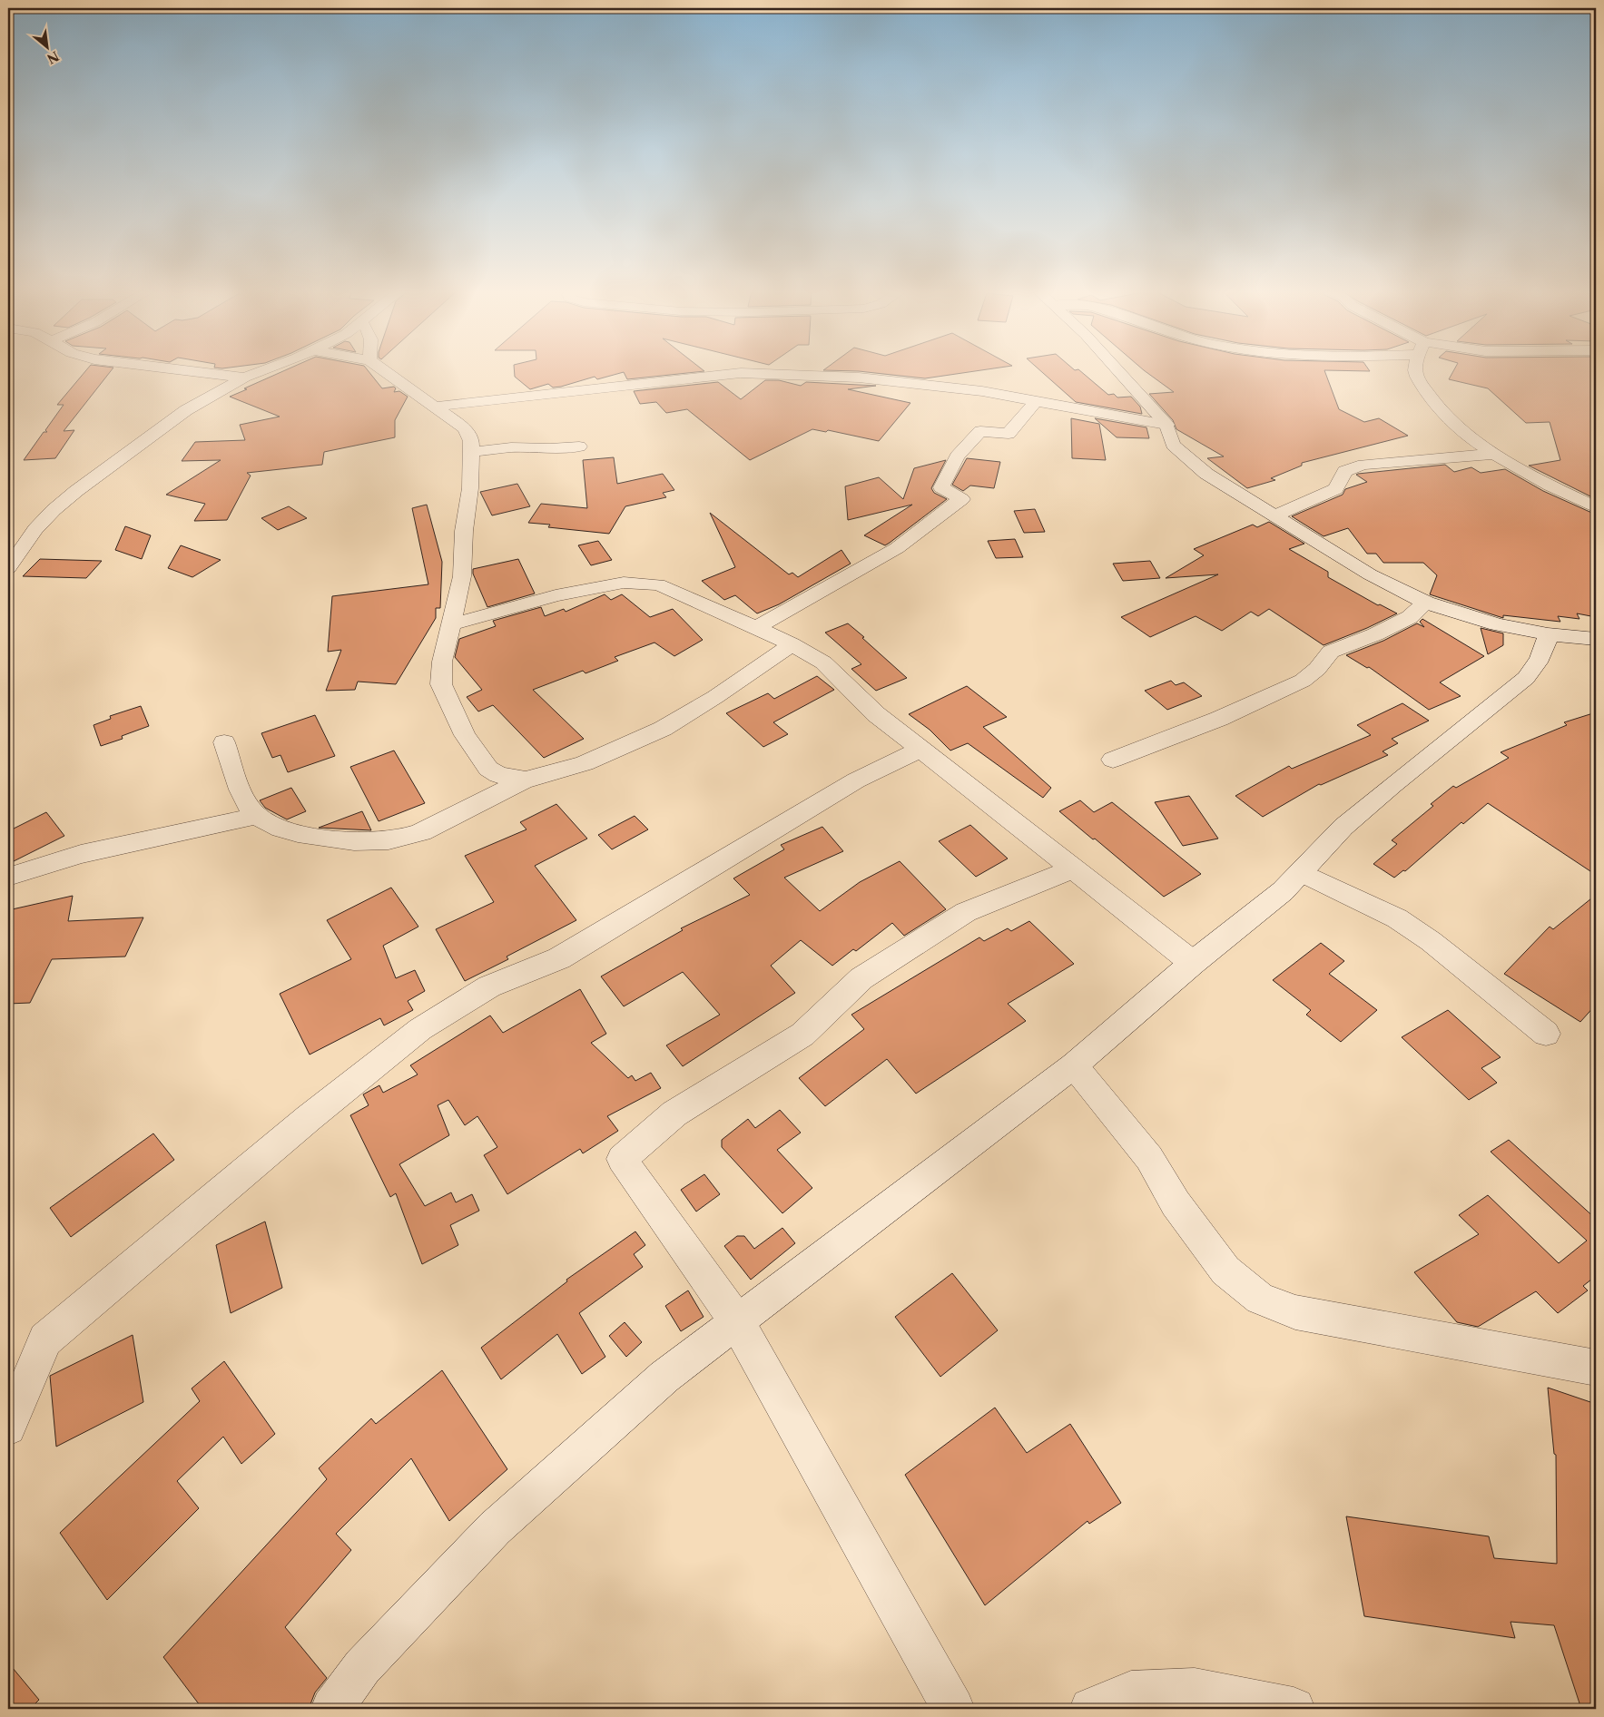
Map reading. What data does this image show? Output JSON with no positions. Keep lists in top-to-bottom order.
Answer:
{
  "north": "bottom right"
}
